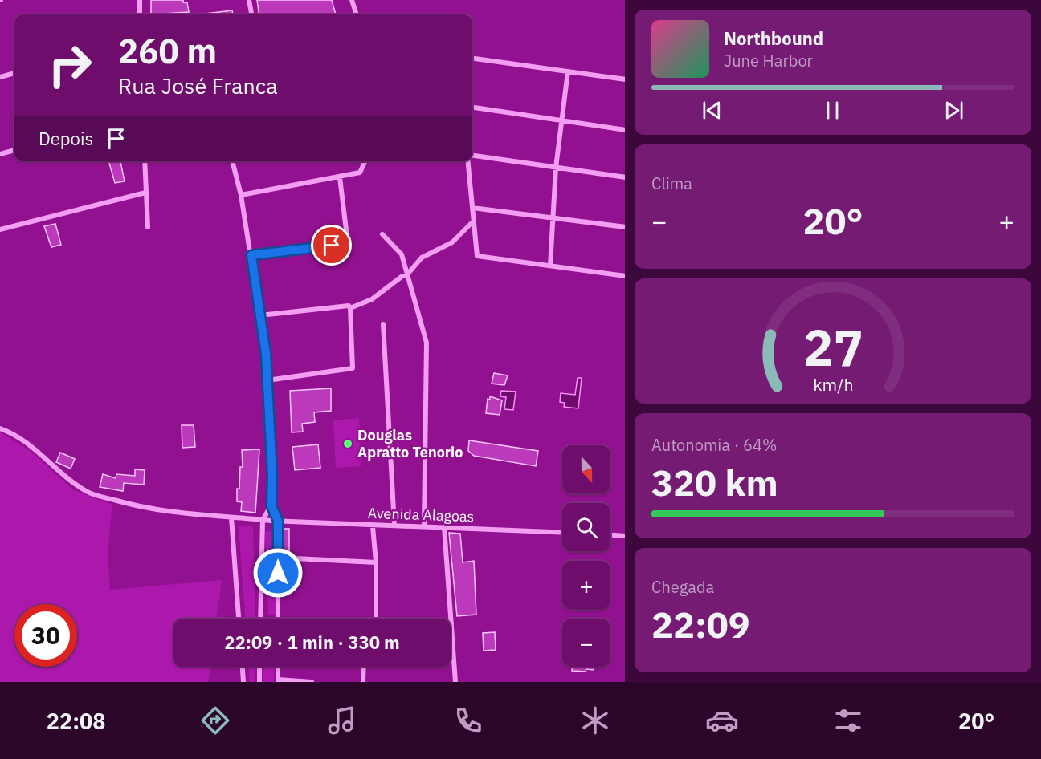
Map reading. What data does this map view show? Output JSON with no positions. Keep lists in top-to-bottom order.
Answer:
{
  "streets": {
    "street": ["Avenida Alagoas"]
  },
  "places": ["Douglas Apratto Tenorio"],
  "north": "bottom",
  "page": {
    "turn": ["260 m", "Rua José Franca"],
    "song": ["Northbound", "June Harbor"],
    "then": "Depois",
    "tile": [
      "Clima",
      ["Autonomia · 64%", "320 km"],
      ["Chegada", "22:09"]
    ],
    "heat": ["−", "20°", "+"],
    "map_buttons": ["+", "−"],
    "limit": "30",
    "trip": "22:09 · 1 min · 330 m",
    "tabs": ["22:08", "20°"],
    "gauge": ["27", "km/h"]
  }
}
